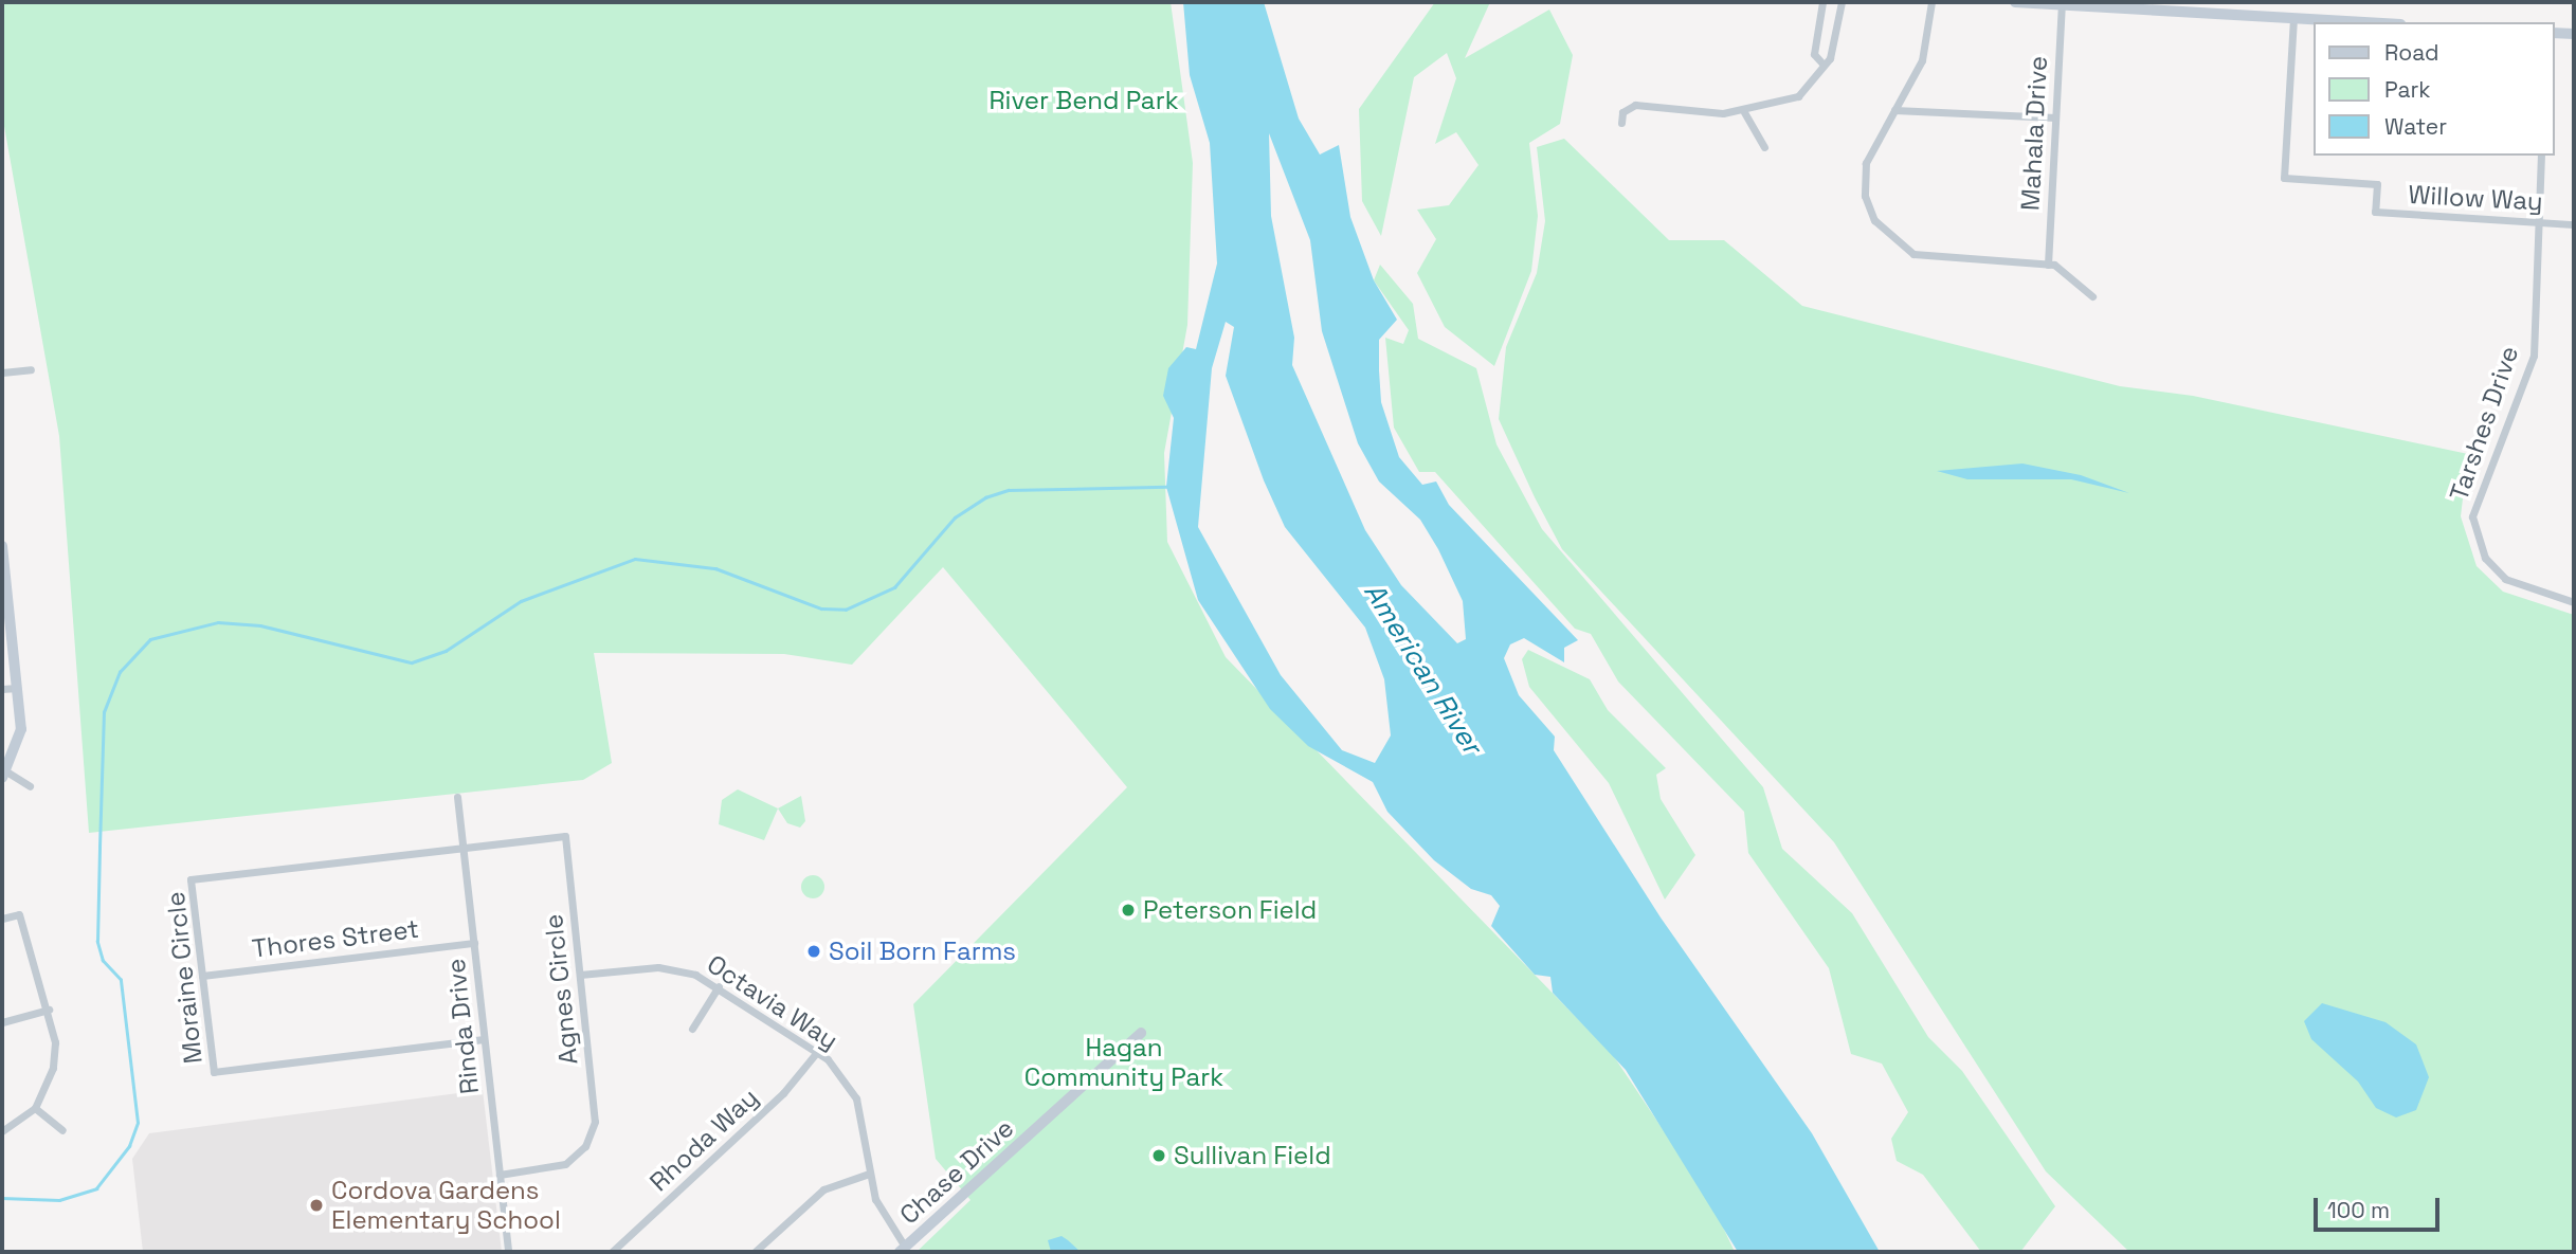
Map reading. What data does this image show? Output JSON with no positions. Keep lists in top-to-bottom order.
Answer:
{
  "streets": {
    "street": [
      "Mahala Drive",
      "Willow Way",
      "Tarshes Drive",
      "Thores Street",
      "Moraine Circle",
      "Agnes Circle",
      "Octavia Way",
      "Rinda Drive",
      "Rhoda Way",
      "Chase Drive"
    ]
  },
  "crossings": [
    ["Willow Way", "Tarshes Drive"],
    ["Thores Street", "Moraine Circle"],
    ["Thores Street", "Rinda Drive"],
    ["Moraine Circle", "Agnes Circle"],
    ["Moraine Circle", "Rinda Drive"],
    ["Agnes Circle", "Octavia Way"],
    ["Agnes Circle", "Rinda Drive"],
    ["Octavia Way", "Rhoda Way"],
    ["Octavia Way", "Chase Drive"]
  ],
  "water": ["American River"],
  "parks": ["River Bend Park", "Hagan Community Park"],
  "places": [
    "Peterson Field",
    "Soil Born Farms",
    "Sullivan Field",
    "Cordova Gardens Elementary School"
  ],
  "legend": ["Road", "Park", "Water"],
  "scale_bar": "100 m"
}
